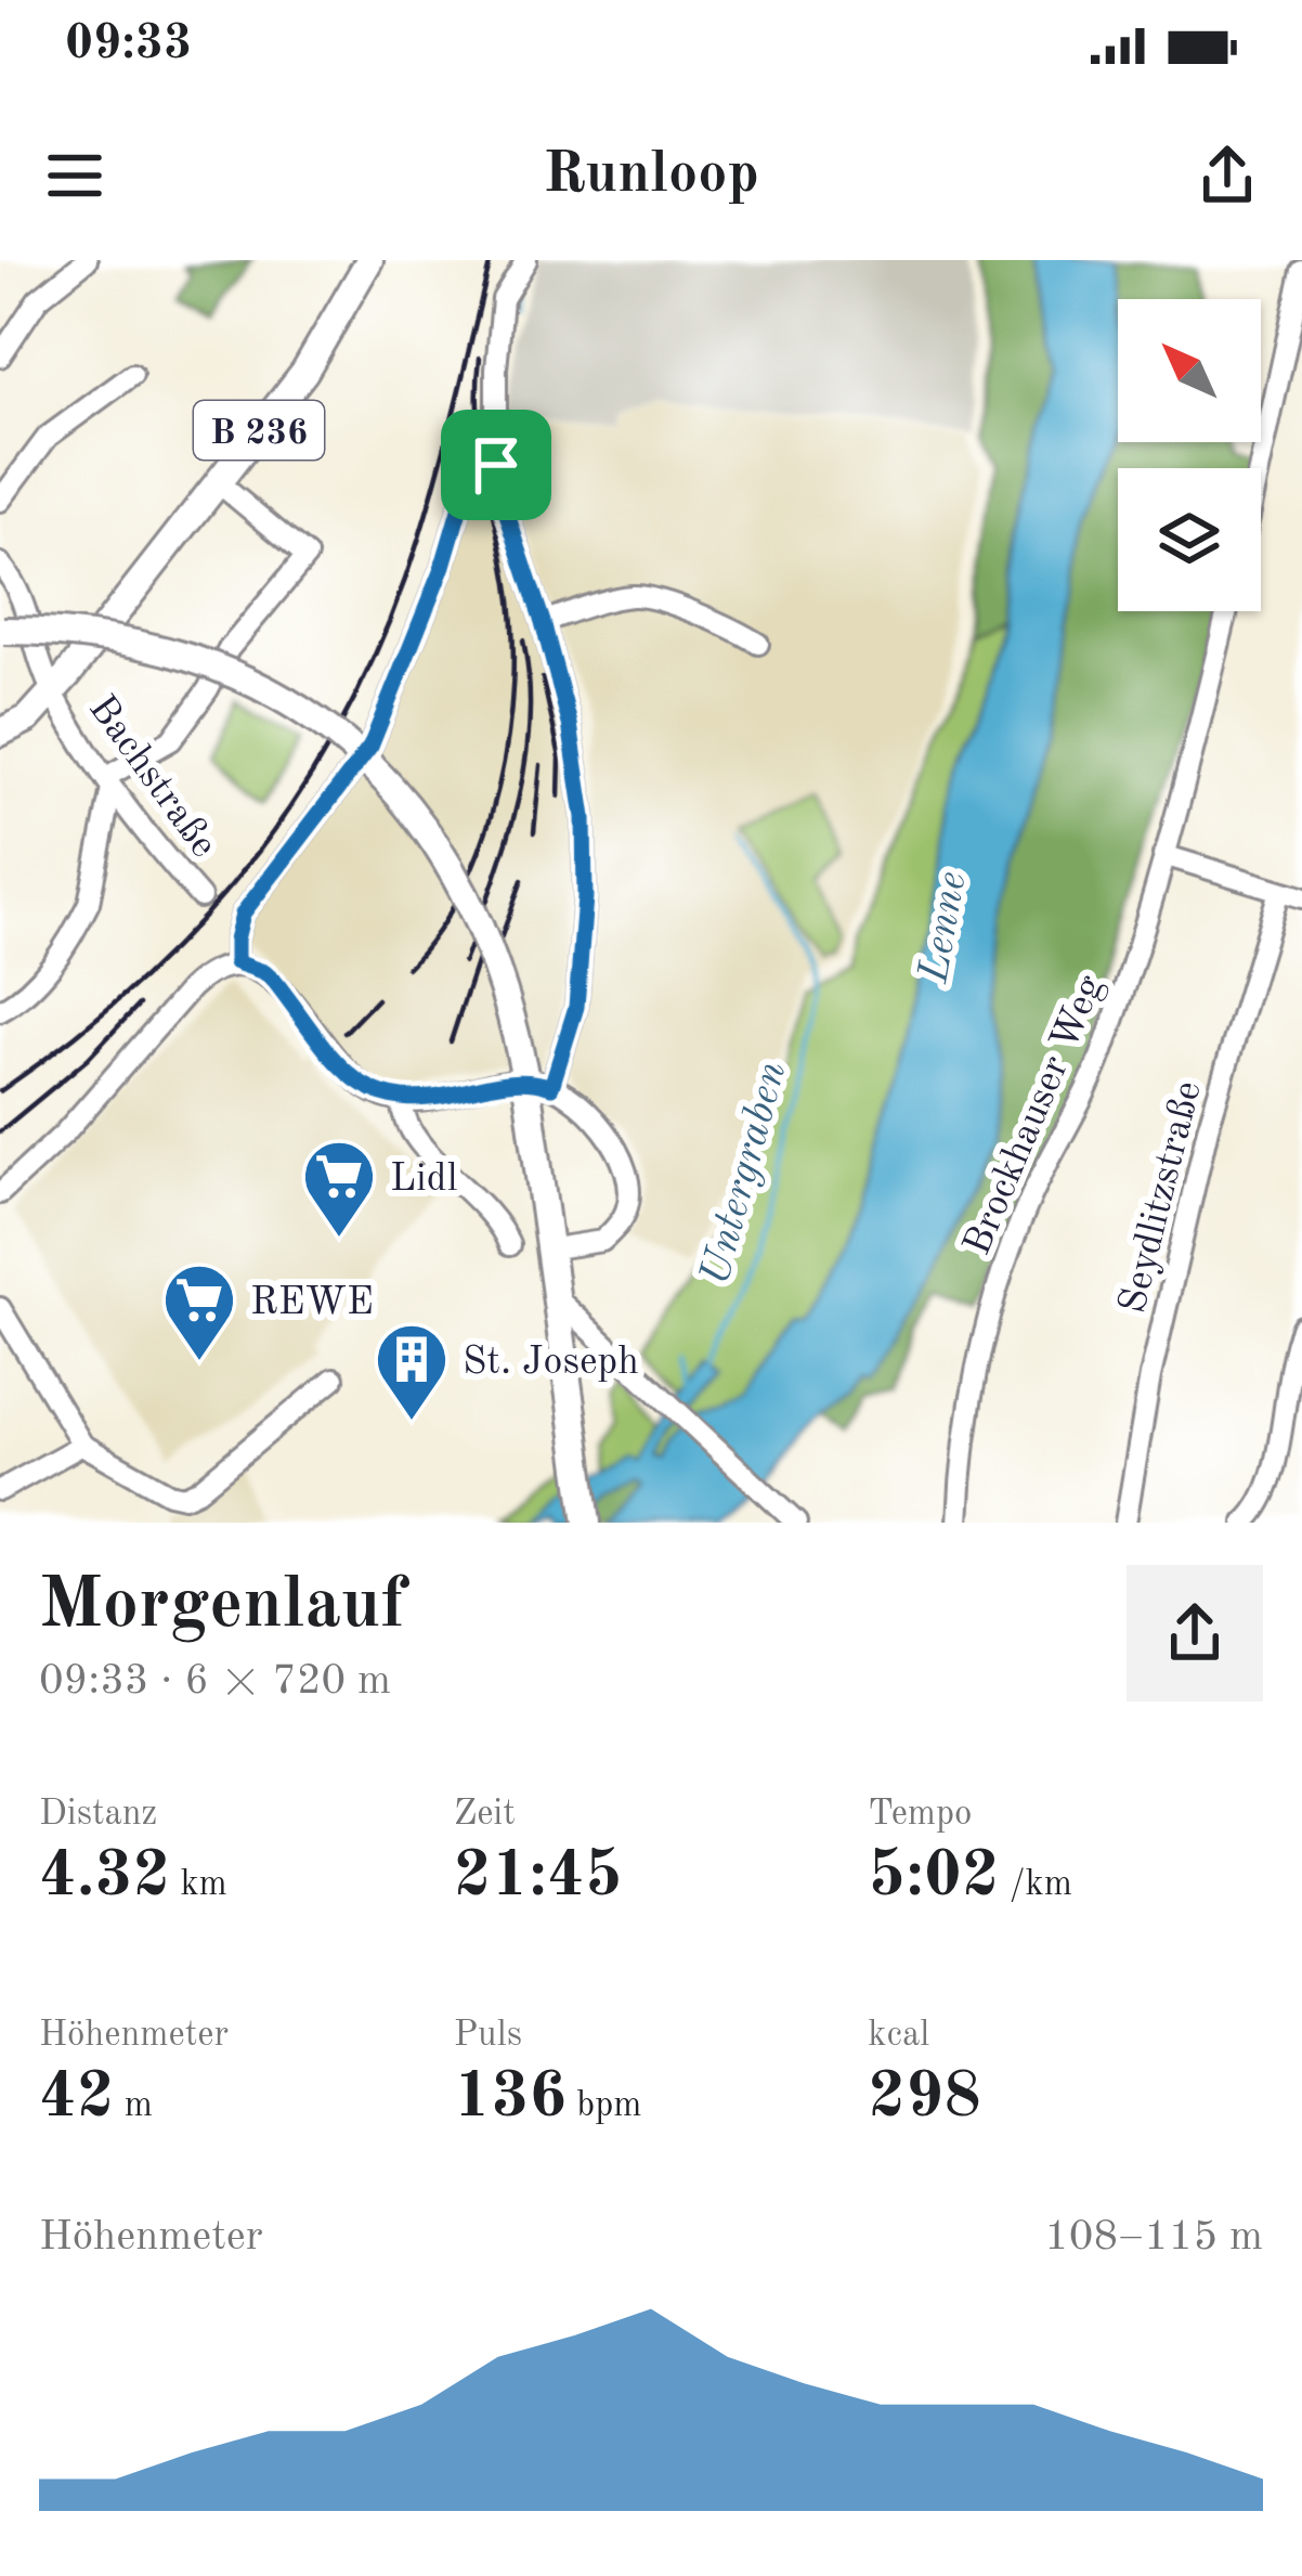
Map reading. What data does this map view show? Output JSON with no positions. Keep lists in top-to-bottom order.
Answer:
{
  "streets": {
    "main road": ["B 236"],
    "street": ["Bachstraße", "Brockhauser Weg", "Seydlitzstraße"]
  },
  "crossings": [
    ["B 236", "Bachstraße"]
  ],
  "water": ["Lenne", "Untergraben"],
  "places": {
    "supermarket": ["Lidl", "REWE"],
    "building": ["St. Joseph"]
  },
  "north": "top left",
  "page": {
    "status": "09:33",
    "header": "Runloop",
    "heading": ["Morgenlauf", "09:33 · 6 × 720 m"],
    "stats": [
      ["Distanz", "4.32 km"],
      ["Zeit", "21:45"],
      ["Tempo", "5:02 /km"],
      ["Höhenmeter", "42 m"],
      ["Puls", "136 bpm"],
      ["kcal", "298"]
    ],
    "chart": ["Höhenmeter", "108–115 m"]
  }
}
